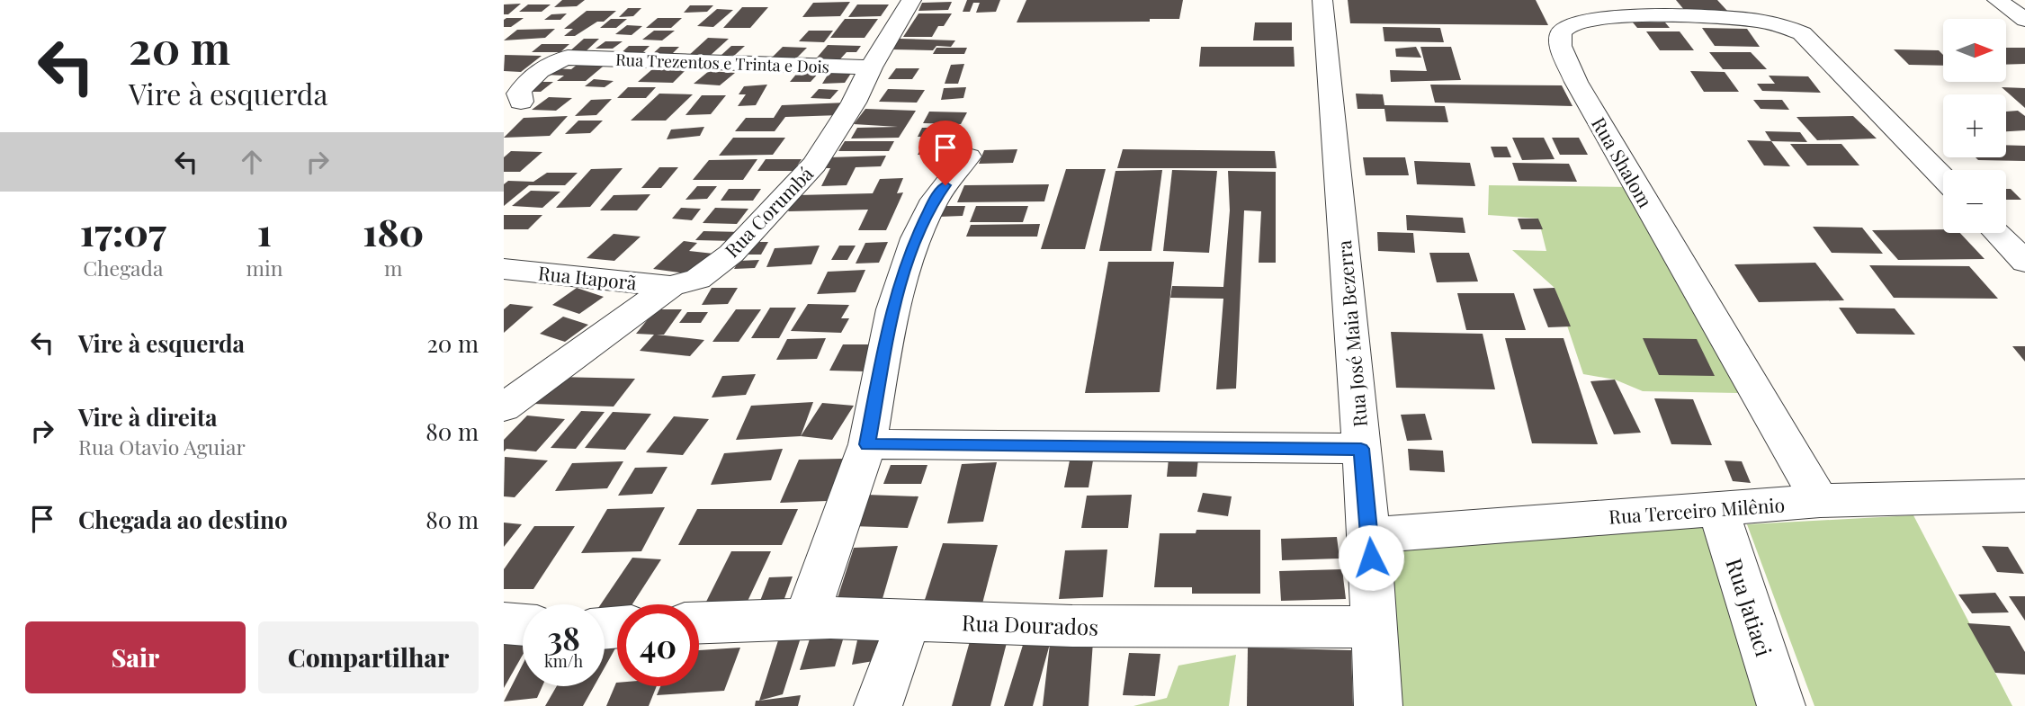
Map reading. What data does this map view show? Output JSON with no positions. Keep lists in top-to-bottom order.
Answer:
{
  "streets": {
    "street": [
      "Rua Trezentos e Trinta e Dois",
      "Rua Shalom",
      "Rua Corumbá",
      "Rua Itaporã",
      "Rua José Maia Bezerra",
      "Rua Terceiro Milênio",
      "Rua Jatiaci",
      "Rua Dourados"
    ]
  },
  "crossings": [
    ["Rua Trezentos e Trinta e Dois", "Rua Corumbá"],
    ["Rua Shalom", "Rua Terceiro Milênio"],
    ["Rua Corumbá", "Rua Itaporã"],
    ["Rua José Maia Bezerra", "Rua Terceiro Milênio"],
    ["Rua José Maia Bezerra", "Rua Dourados"],
    ["Rua Terceiro Milênio", "Rua Jatiaci"]
  ],
  "north": "right",
  "page": {
    "turn": ["20 m", "Vire à esquerda"],
    "map_buttons": ["+", "−"],
    "eta": [
      "17:07",
      "Chegada",
      "1",
      "min",
      "180",
      "m"
    ],
    "list": [
      {
        "name": "Vire à esquerda",
        "value": "20 m"
      },
      {
        "name": "Vire à direita",
        "note": "Rua Otavio Aguiar",
        "value": "80 m"
      },
      {
        "name": "Chegada ao destino",
        "value": "80 m"
      }
    ],
    "speed": "38 km/h",
    "limit": "40",
    "buttons": ["Sair", "Compartilhar"]
  }
}
